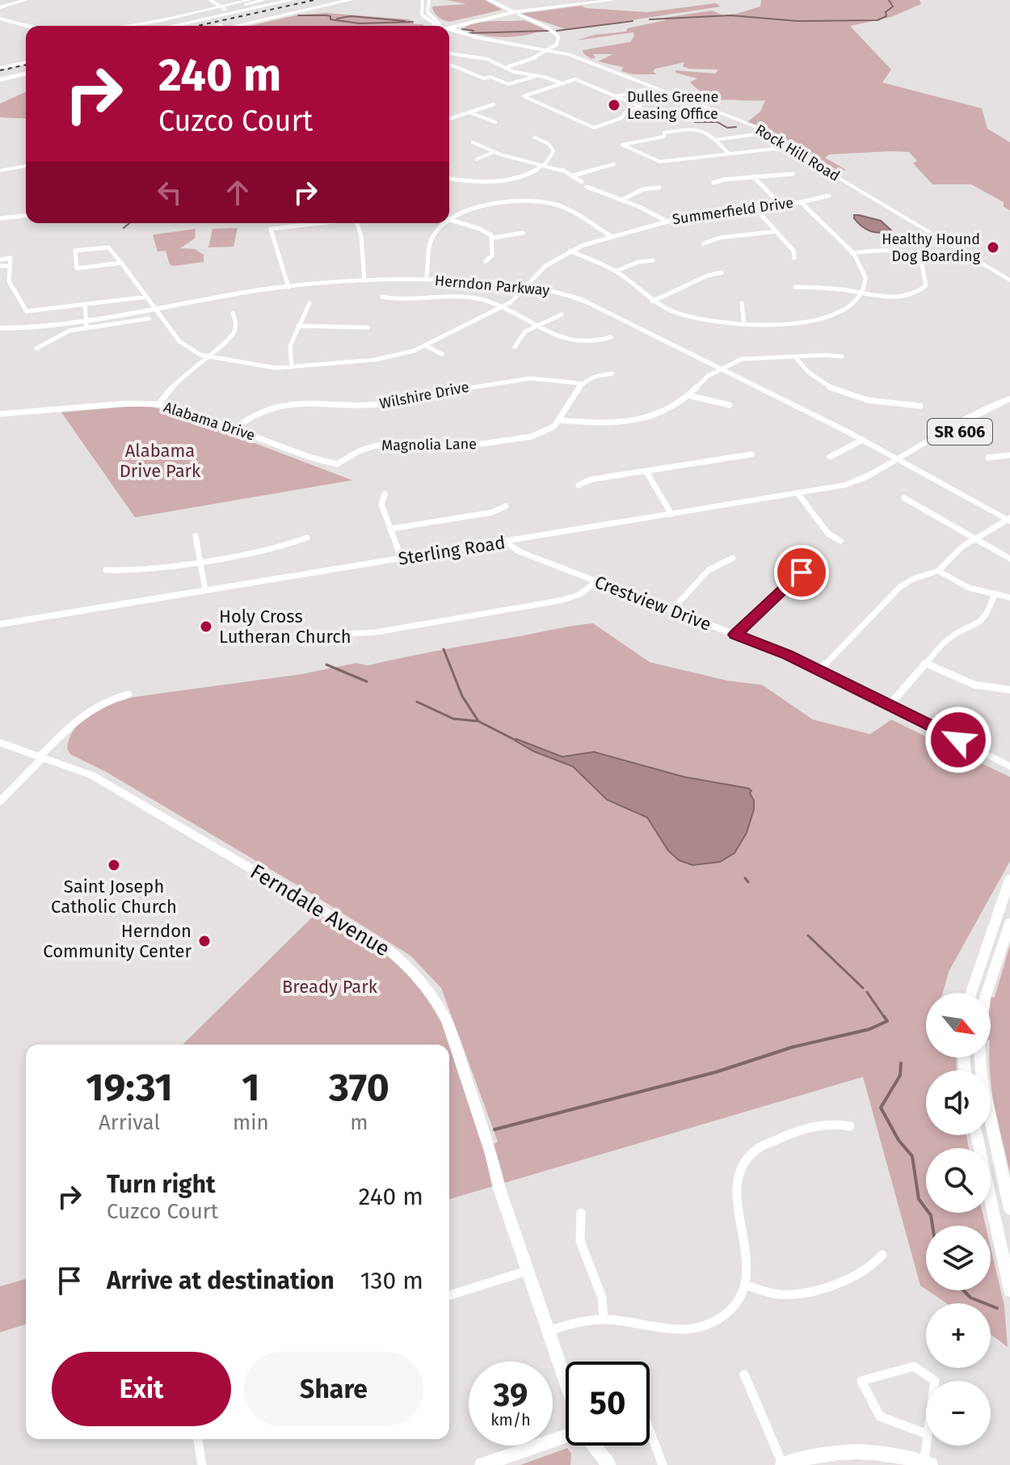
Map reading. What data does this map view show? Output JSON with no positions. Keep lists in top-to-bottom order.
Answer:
{
  "streets": {
    "main road": [
      "Rock Hill Road",
      "Herndon Parkway",
      "SR 606",
      "Sterling Road",
      "Crestview Drive",
      "Ferndale Avenue"
    ],
    "street": [
      "Summerfield Drive",
      "Wilshire Drive",
      "Alabama Drive",
      "Magnolia Lane"
    ]
  },
  "crossings": [
    ["Summerfield Drive", "Herndon Parkway"],
    ["Herndon Parkway", "Sterling Road"],
    ["Wilshire Drive", "Alabama Drive"],
    ["Alabama Drive", "Magnolia Lane"],
    ["Sterling Road", "Crestview Drive"]
  ],
  "parks": ["Alabama Drive Park", "Bready Park"],
  "places": [
    "Dulles Greene Leasing Office",
    "Healthy Hound Dog Boarding",
    "Holy Cross Lutheran Church",
    "Saint Joseph Catholic Church",
    "Herndon Community Center"
  ],
  "north": "bottom right",
  "page": {
    "turn": ["240 m", "Cuzco Court"],
    "map_buttons": ["+", "−"],
    "eta": [
      "19:31",
      "Arrival",
      "1",
      "min",
      "370",
      "m"
    ],
    "list": [
      {
        "name": "Turn right",
        "note": "Cuzco Court",
        "value": "240 m"
      },
      {
        "name": "Arrive at destination",
        "value": "130 m"
      }
    ],
    "buttons": ["Exit", "Share"],
    "speed": "39 km/h",
    "limit": "50"
  }
}
